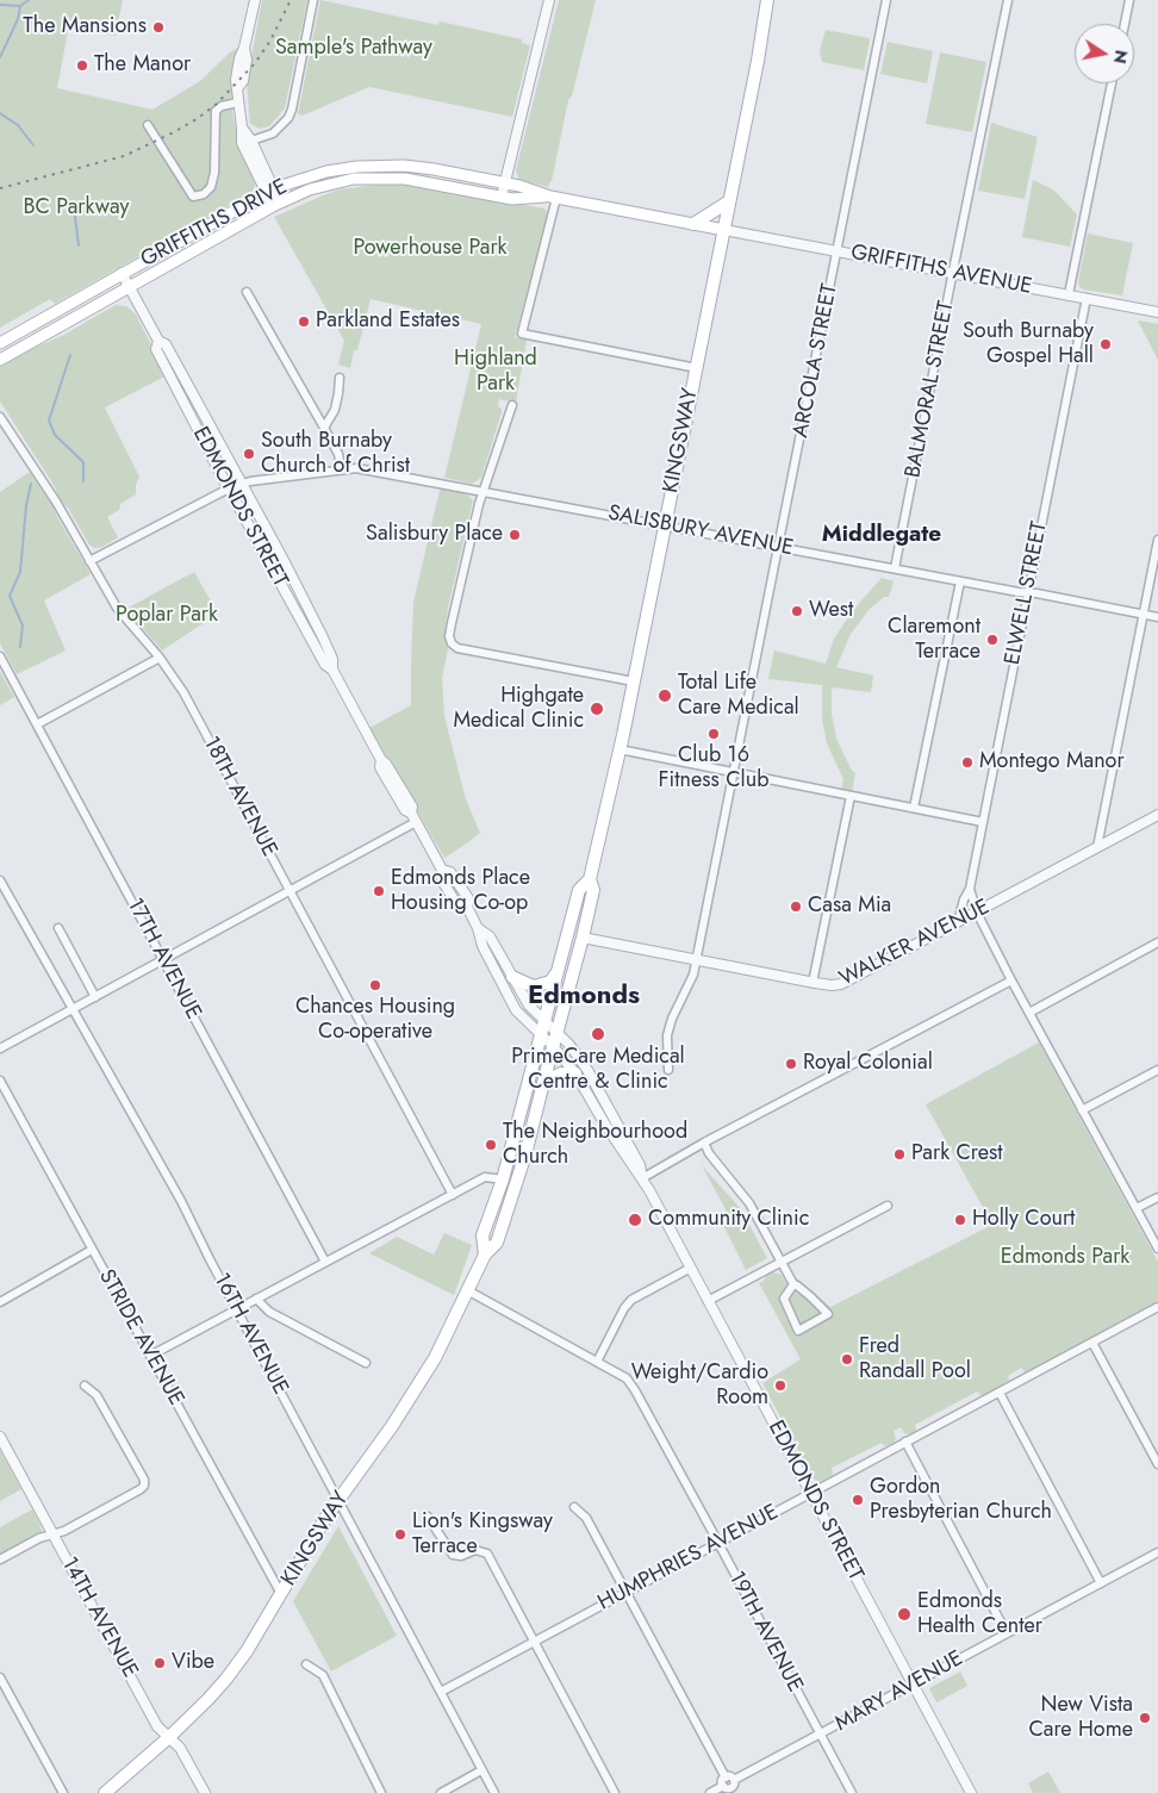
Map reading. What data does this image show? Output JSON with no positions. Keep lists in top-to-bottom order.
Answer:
{
  "streets": {
    "main road": ["GRIFFITHS DRIVE", "KINGSWAY"],
    "street": [
      "GRIFFITHS AVENUE",
      "ARCOLA STREET",
      "BALMORAL STREET",
      "EDMONDS STREET",
      "SALISBURY AVENUE",
      "ELWELL STREET",
      "18TH AVENUE",
      "WALKER AVENUE",
      "17TH AVENUE",
      "16TH AVENUE",
      "STRIDE AVENUE",
      "HUMPHRIES AVENUE",
      "14TH AVENUE",
      "19TH AVENUE",
      "MARY AVENUE"
    ]
  },
  "crossings": [
    ["GRIFFITHS DRIVE", "GRIFFITHS AVENUE"],
    ["GRIFFITHS DRIVE", "KINGSWAY"],
    ["GRIFFITHS DRIVE", "EDMONDS STREET"],
    ["GRIFFITHS AVENUE", "ARCOLA STREET"],
    ["GRIFFITHS AVENUE", "BALMORAL STREET"],
    ["GRIFFITHS AVENUE", "KINGSWAY"],
    ["GRIFFITHS AVENUE", "ELWELL STREET"],
    ["ARCOLA STREET", "SALISBURY AVENUE"],
    ["BALMORAL STREET", "SALISBURY AVENUE"],
    ["KINGSWAY", "EDMONDS STREET"],
    ["KINGSWAY", "SALISBURY AVENUE"],
    ["KINGSWAY", "WALKER AVENUE"],
    ["KINGSWAY", "16TH AVENUE"],
    ["KINGSWAY", "STRIDE AVENUE"],
    ["KINGSWAY", "14TH AVENUE"],
    ["KINGSWAY", "19TH AVENUE"],
    ["EDMONDS STREET", "SALISBURY AVENUE"],
    ["EDMONDS STREET", "HUMPHRIES AVENUE"],
    ["EDMONDS STREET", "MARY AVENUE"],
    ["SALISBURY AVENUE", "ELWELL STREET"],
    ["SALISBURY AVENUE", "18TH AVENUE"],
    ["ELWELL STREET", "WALKER AVENUE"],
    ["16TH AVENUE", "HUMPHRIES AVENUE"],
    ["HUMPHRIES AVENUE", "19TH AVENUE"],
    ["19TH AVENUE", "MARY AVENUE"]
  ],
  "districts": ["Middlegate", "Edmonds"],
  "parks": [
    "Sample's Pathway",
    "BC Parkway",
    "Powerhouse Park",
    "Highland Park",
    "Poplar Park",
    "Edmonds Park"
  ],
  "places": [
    "The Mansions",
    "The Manor",
    "Parkland Estates",
    "South Burnaby Gospel Hall",
    "South Burnaby Church of Christ",
    "Salisbury Place",
    "West",
    "Claremont Terrace",
    "Total Life Care Medical",
    "Highgate Medical Clinic",
    "Club 16 Fitness Club",
    "Montego Manor",
    "Edmonds Place Housing Co-op",
    "Casa Mia",
    "Chances Housing Co-operative",
    "PrimeCare Medical Centre & Clinic",
    "Royal Colonial",
    "The Neighbourhood Church",
    "Park Crest",
    "Community Clinic",
    "Holly Court",
    "Fred Randall Pool",
    "Weight/Cardio Room",
    "Gordon Presbyterian Church",
    "Lion's Kingsway Terrace",
    "Edmonds Health Center",
    "Vibe",
    "New Vista Care Home"
  ],
  "north": "right"
}
